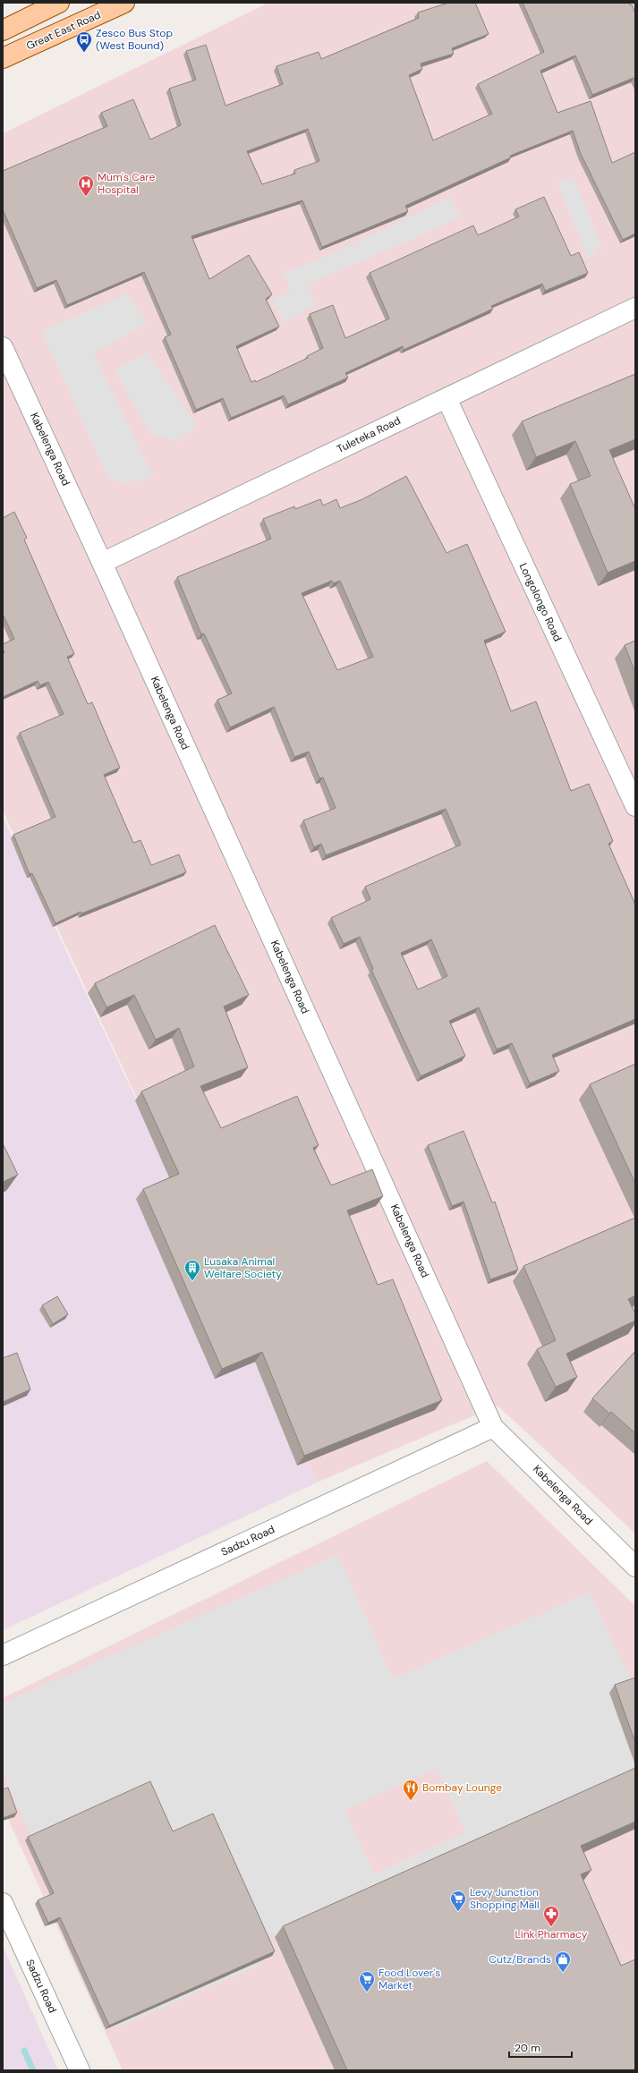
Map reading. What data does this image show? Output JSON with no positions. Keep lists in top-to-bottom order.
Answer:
{
  "streets": {
    "main road": ["Great East Road"],
    "street": [
      "Tuleteka Road",
      "Kabelenga Road",
      "Longolongo Road",
      "Sadzu Road"
    ]
  },
  "crossings": [
    ["Tuleteka Road", "Kabelenga Road"],
    ["Tuleteka Road", "Longolongo Road"],
    ["Kabelenga Road", "Sadzu Road"]
  ],
  "places": {
    "bus stop": ["Zesco Bus Stop (West Bound)"],
    "hospital": ["Mum's Care Hospital"],
    "building": ["Lusaka Animal Welfare Society"],
    "restaurant": ["Bombay Lounge"],
    "supermarket": ["Levy Junction Shopping Mall", "Food Lover's Market"],
    "pharmacy": ["Link Pharmacy"],
    "shop": ["Cutz/Brands"]
  },
  "scale_bar": "20 m"
}
